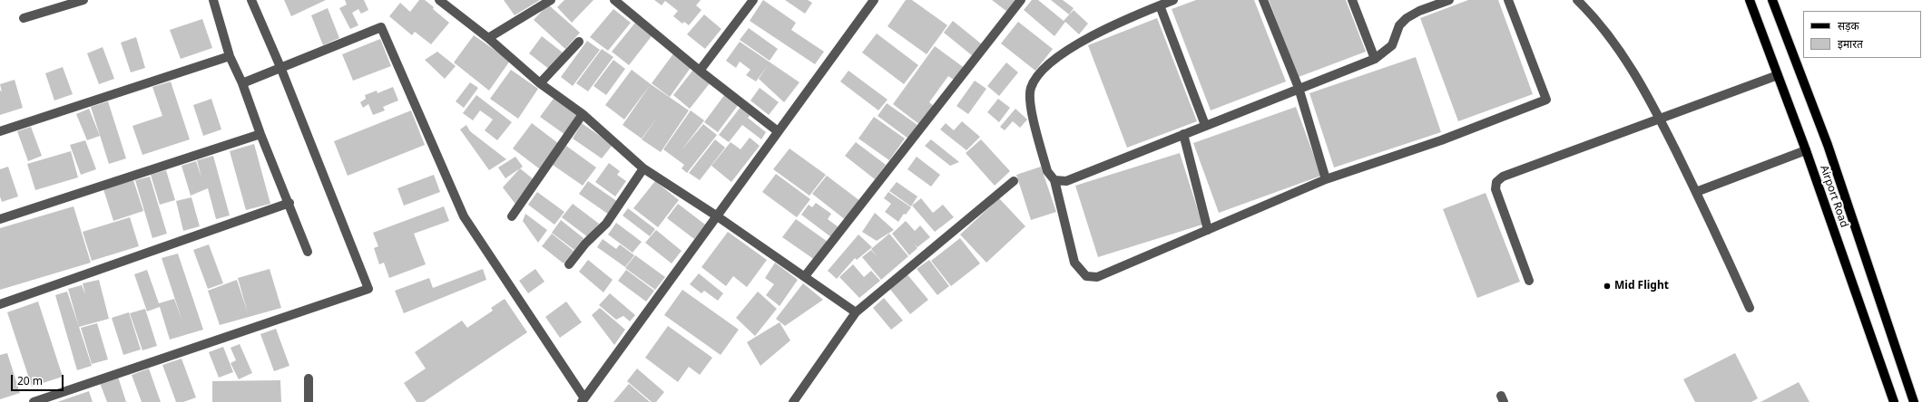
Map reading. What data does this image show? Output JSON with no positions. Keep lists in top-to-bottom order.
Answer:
{
  "streets": {
    "main road": ["Airport Road"]
  },
  "places": ["Mid Flight"],
  "legend": ["सड़क", "इमारत"],
  "scale_bar": "20 m"
}
